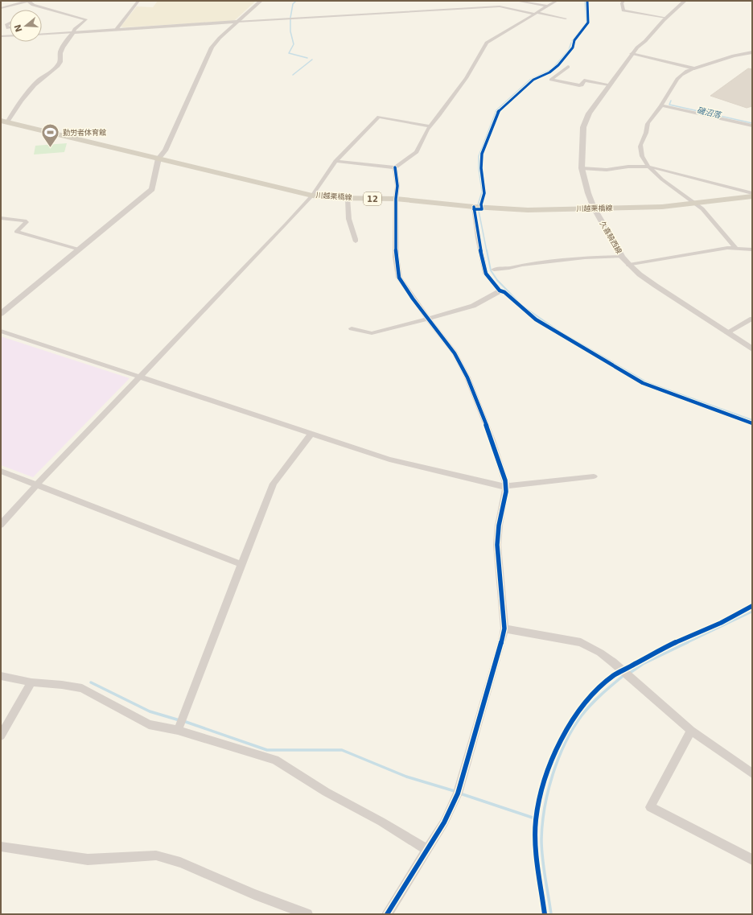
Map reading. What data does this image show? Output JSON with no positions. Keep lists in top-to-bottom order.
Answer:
{
  "streets": {
    "main road": ["川越栗橋線", "12", "久喜騎西線"]
  },
  "crossings": [
    ["川越栗橋線", "久喜騎西線"]
  ],
  "water": ["磯沼落"],
  "places": {
    "sports": ["勤労者体育館"]
  },
  "north": "left"
}
